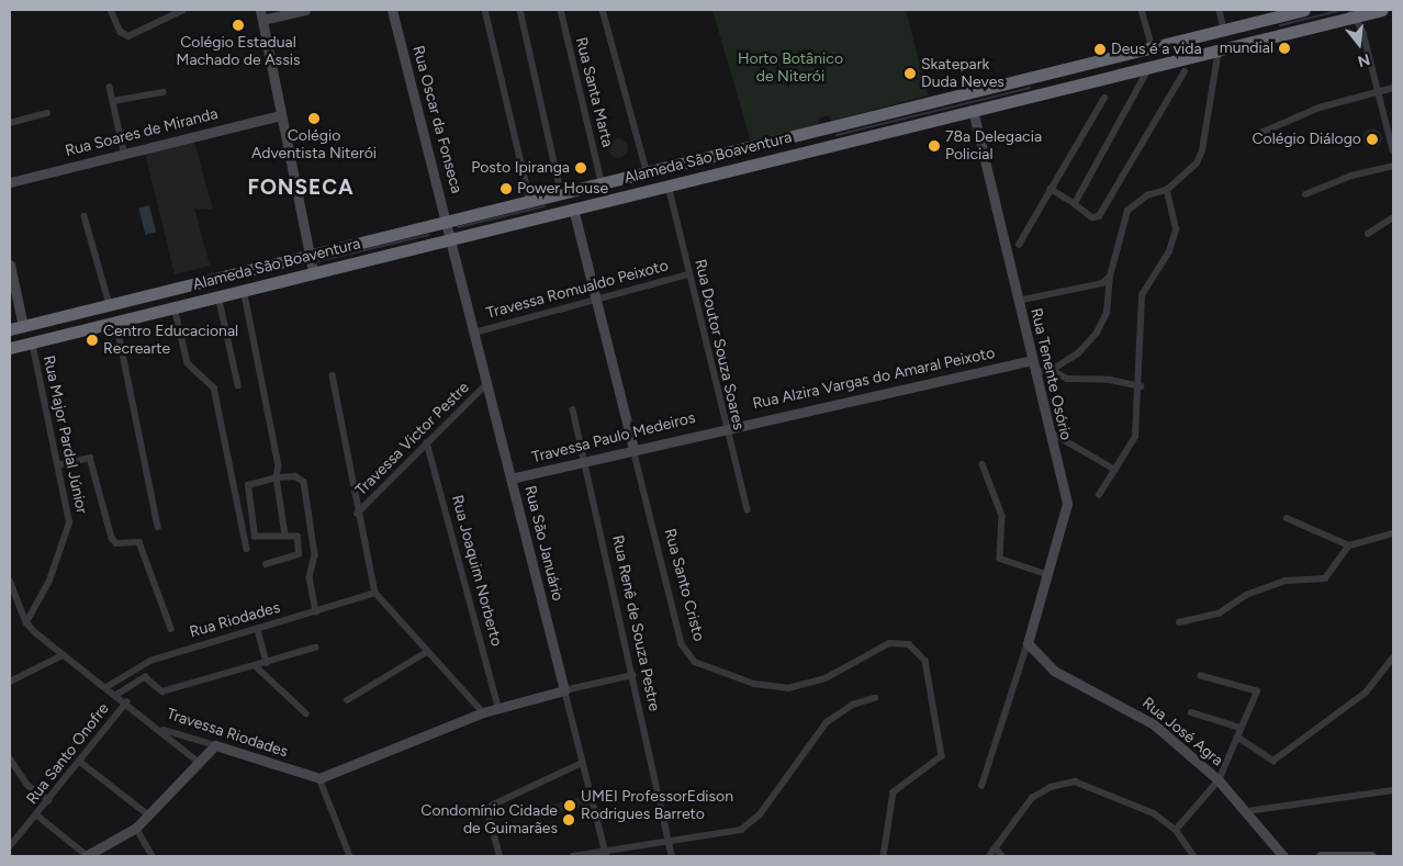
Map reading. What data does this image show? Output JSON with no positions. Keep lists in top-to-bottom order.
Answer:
{
  "streets": {
    "highway": ["Alameda São Boaventura"],
    "street": [
      "Rua Santa Marta",
      "Rua Oscar da Fonseca",
      "Rua Soares de Miranda",
      "Travessa Romualdo Peixoto",
      "Rua Doutor Souza Soares",
      "Rua Tenente Osório",
      "Rua Alzira Vargas do Amaral Peixoto",
      "Rua Major Pardal Júnior",
      "Travessa Paulo Medeiros",
      "Travessa Victor Pestre",
      "Rua São Januário",
      "Rua Joaquim Norberto",
      "Rua Santo Cristo",
      "Rua Riodades",
      "Rua Renê de Souza Pestre",
      "Rua José Agra",
      "Travessa Riodades",
      "Rua Santo Onofre"
    ]
  },
  "crossings": [
    ["Rua Santa Marta", "Alameda São Boaventura"],
    ["Rua Oscar da Fonseca", "Alameda São Boaventura"],
    ["Rua Oscar da Fonseca", "Rua São Januário"],
    ["Alameda São Boaventura", "Rua Doutor Souza Soares"],
    ["Alameda São Boaventura", "Rua Tenente Osório"],
    ["Alameda São Boaventura", "Rua Major Pardal Júnior"],
    ["Alameda São Boaventura", "Rua São Januário"],
    ["Alameda São Boaventura", "Rua Santo Cristo"],
    ["Travessa Romualdo Peixoto", "Rua Doutor Souza Soares"],
    ["Travessa Romualdo Peixoto", "Rua São Januário"],
    ["Travessa Romualdo Peixoto", "Rua Santo Cristo"],
    ["Rua Doutor Souza Soares", "Rua Alzira Vargas do Amaral Peixoto"],
    ["Rua Doutor Souza Soares", "Travessa Paulo Medeiros"],
    ["Rua Tenente Osório", "Rua Alzira Vargas do Amaral Peixoto"],
    ["Rua Tenente Osório", "Rua José Agra"],
    ["Rua Alzira Vargas do Amaral Peixoto", "Travessa Paulo Medeiros"],
    ["Rua Major Pardal Júnior", "Travessa Riodades"],
    ["Travessa Paulo Medeiros", "Rua São Januário"],
    ["Travessa Paulo Medeiros", "Rua Santo Cristo"],
    ["Travessa Paulo Medeiros", "Rua Renê de Souza Pestre"],
    ["Travessa Victor Pestre", "Rua São Januário"],
    ["Travessa Victor Pestre", "Rua Joaquim Norberto"],
    ["Rua Riodades", "Travessa Riodades"],
    ["Travessa Riodades", "Rua Santo Onofre"]
  ],
  "districts": ["FONSECA"],
  "parks": ["Horto Botânico de Niterói"],
  "places": [
    "Colégio Estadual Machado de Assis",
    "mundial",
    "Deus é a vida",
    "Skatepark Duda Neves",
    "Colégio Adventista Niterói",
    "Colégio Diálogo",
    "78a Delegacia Policial",
    "Posto Ipiranga",
    "Power House",
    "Centro Educacional Recrearte",
    "UMEI ProfessorEdison Rodrigues Barreto",
    "Condomínio Cidade de Guimarães"
  ],
  "north": "bottom"
}
